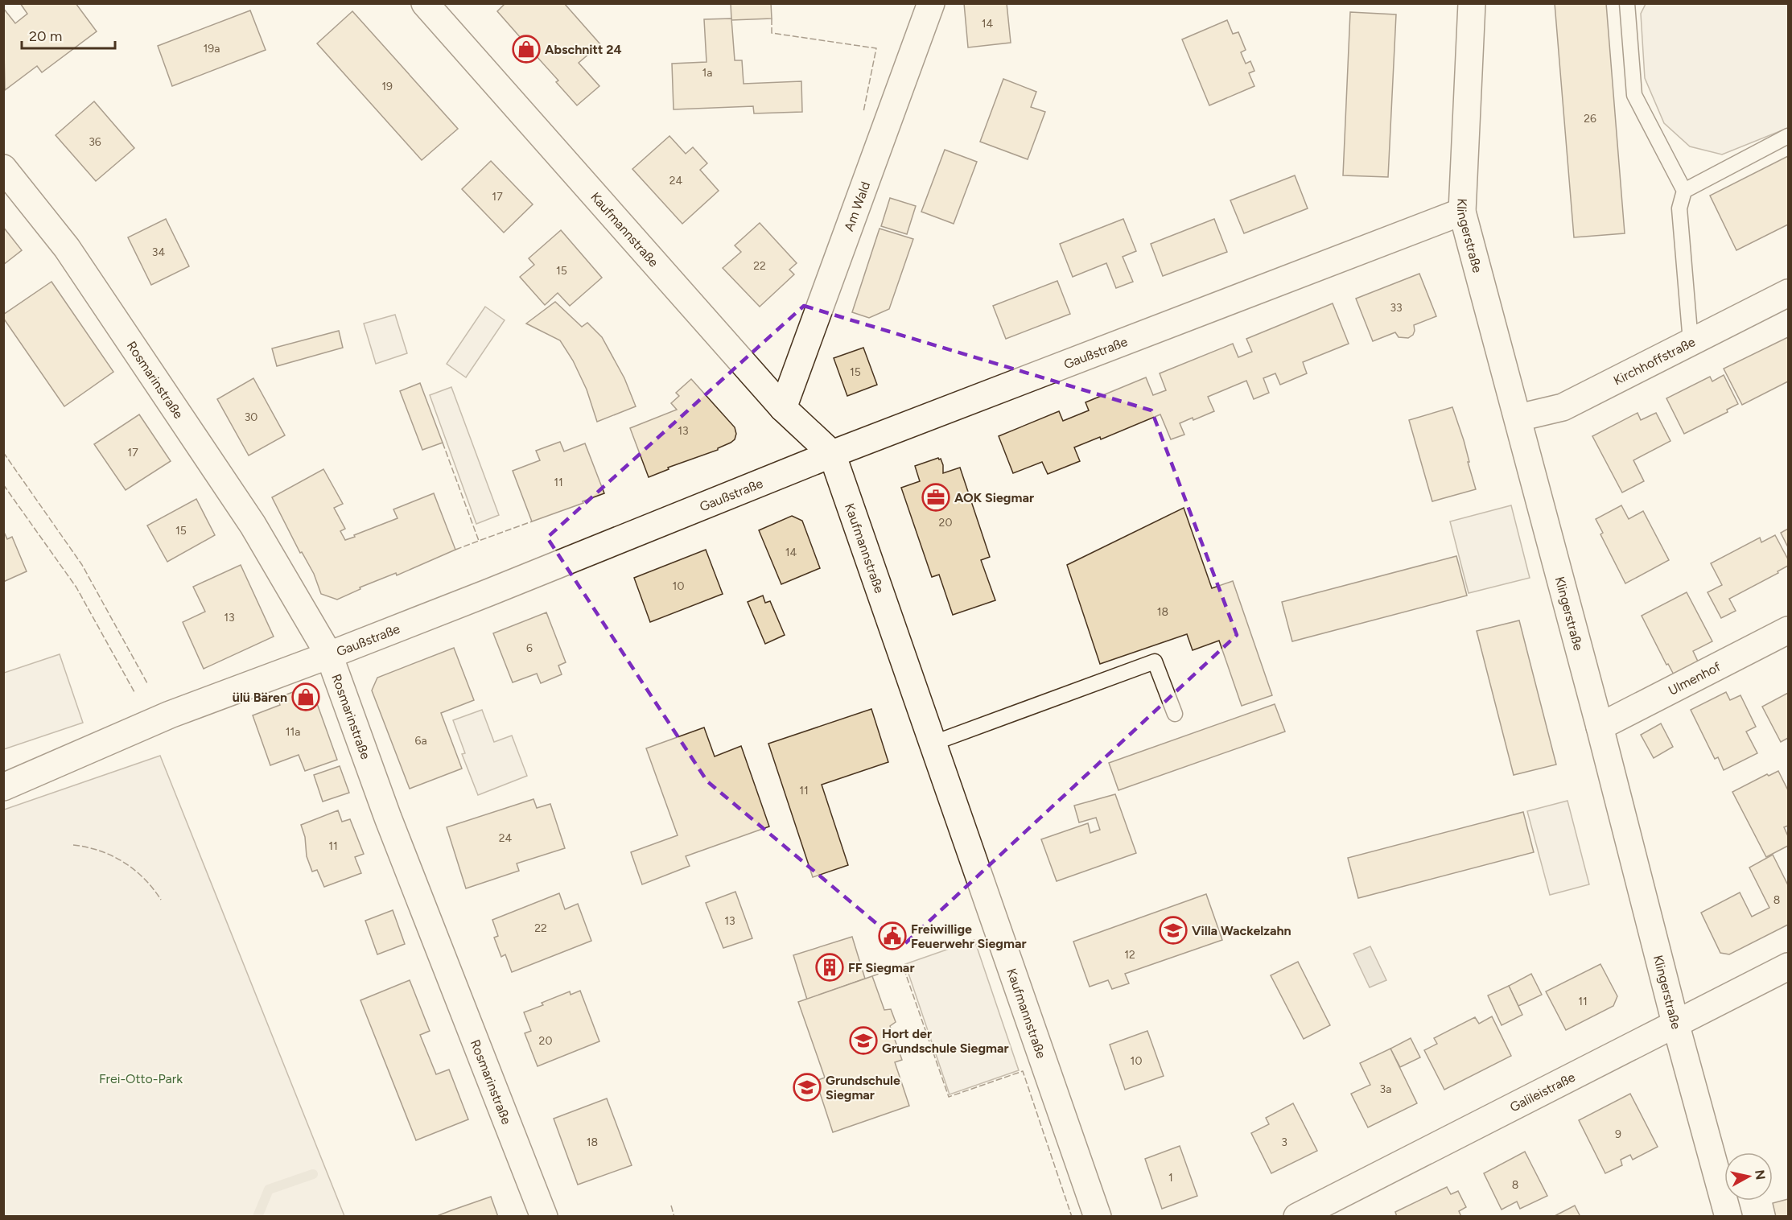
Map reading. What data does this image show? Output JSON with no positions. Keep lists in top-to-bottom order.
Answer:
{
  "streets": {
    "street": [
      "Am Wald",
      "Kaufmannstraße",
      "Klingerstraße",
      "Gaußstraße",
      "Kirchhoffstraße",
      "Rosmarinstraße",
      "Ulmenhof",
      "Galileistraße"
    ]
  },
  "crossings": [
    ["Am Wald", "Kaufmannstraße"],
    ["Kaufmannstraße", "Gaußstraße"],
    ["Klingerstraße", "Gaußstraße"],
    ["Klingerstraße", "Kirchhoffstraße"],
    ["Klingerstraße", "Ulmenhof"],
    ["Klingerstraße", "Galileistraße"],
    ["Gaußstraße", "Rosmarinstraße"]
  ],
  "parks": ["Frei-Otto-Park"],
  "places": {
    "shop": ["Abschnitt 24", "ülü Bären"],
    "office": ["AOK Siegmar"],
    "school or university": ["Villa Wackelzahn", "Hort der Grundschule Siegmar", "Grundschule Siegmar"],
    "public building": ["Freiwillige Feuerwehr Siegmar"],
    "building": ["FF Siegmar"]
  },
  "house_numbers": [
    "14",
    "19a",
    "1a",
    "19",
    "26",
    "36",
    "24",
    "17",
    "34",
    "22",
    "15",
    "33",
    "15",
    "30",
    "13",
    "17",
    "11",
    "20",
    "15",
    "14",
    "10",
    "18",
    "13",
    "6",
    "11a",
    "6a",
    "11",
    "24",
    "11",
    "8",
    "13",
    "22",
    "12",
    "11",
    "20",
    "10",
    "3a",
    "9",
    "18",
    "3",
    "1",
    "8"
  ],
  "scale_bar": "20 m",
  "north": "right"
}
